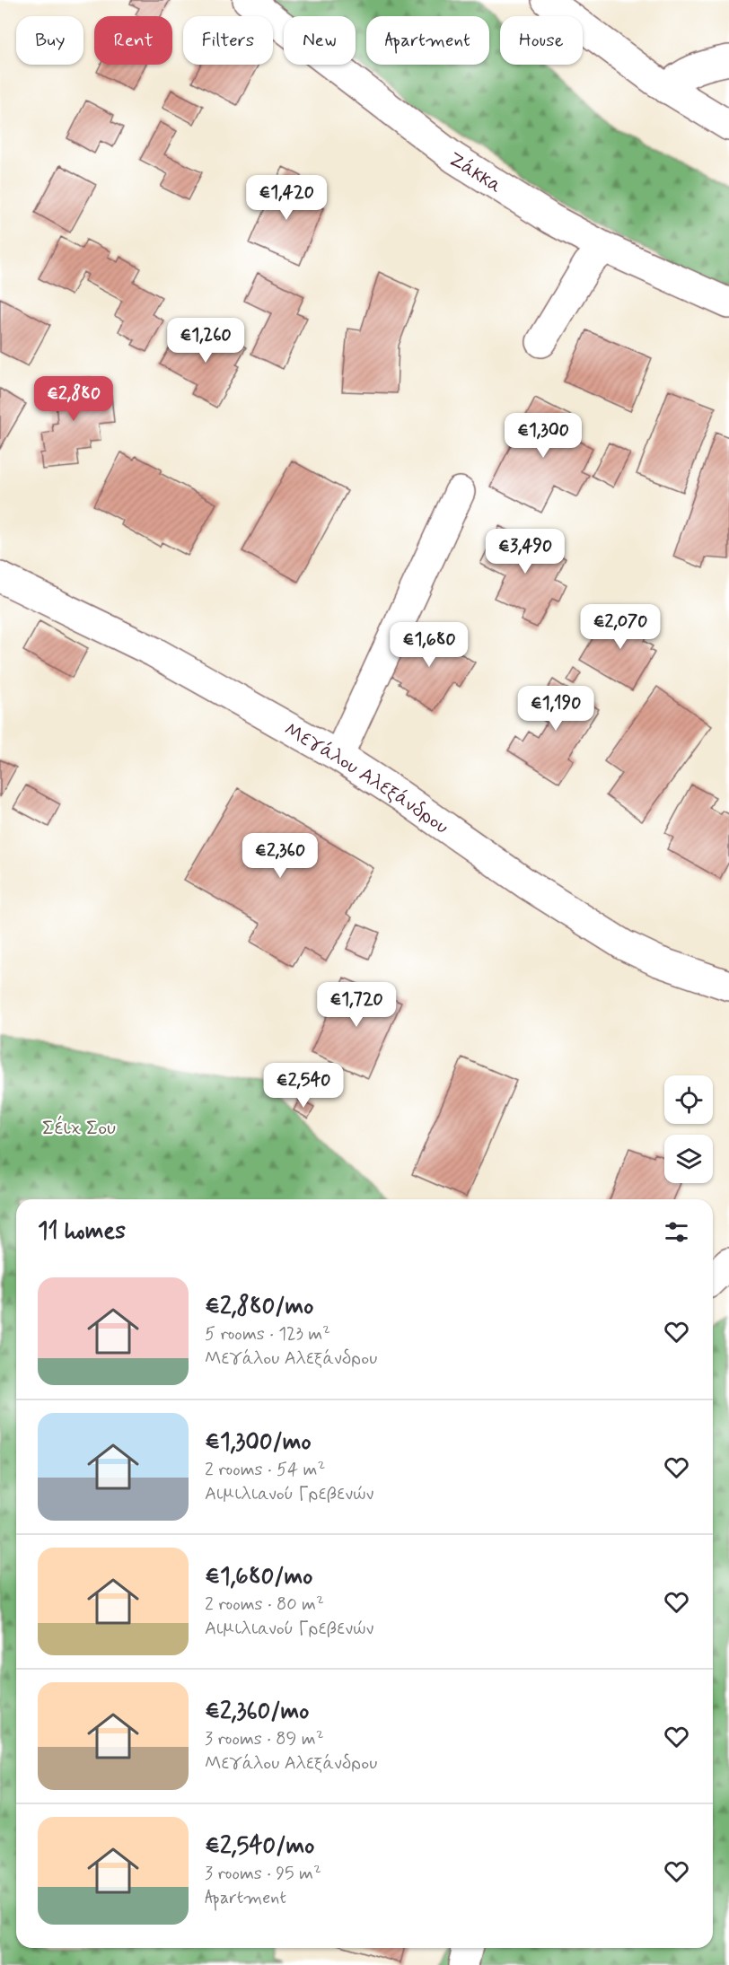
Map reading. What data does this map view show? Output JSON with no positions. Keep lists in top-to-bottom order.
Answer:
{
  "streets": {
    "street": ["Ζάκκα", "Μεγάλου Αλεξάνδρου"]
  },
  "parks": ["Σέιχ Σου"],
  "page": {
    "chip": [
      "Buy",
      "Rent",
      "Filters",
      "New",
      "Apartment",
      "House"
    ],
    "price": [
      "€1,420",
      "€1,260",
      "€2,880",
      "€1,300",
      "€3,490",
      "€2,070",
      "€1,680",
      "€1,190",
      "€2,360",
      "€1,720",
      "€2,540"
    ],
    "heading": "11 homes",
    "list": [
      {
        "name": "€2,880/mo",
        "note": "5 rooms · 123 m² · Μεγάλου Αλεξάνδρου"
      },
      {
        "name": "€1,300/mo",
        "note": "2 rooms · 54 m² · Αιμιλιανού Γρεβενών"
      },
      {
        "name": "€1,680/mo",
        "note": "2 rooms · 80 m² · Αιμιλιανού Γρεβενών"
      },
      {
        "name": "€2,360/mo",
        "note": "3 rooms · 89 m² · Μεγάλου Αλεξάνδρου"
      },
      {
        "name": "€2,540/mo",
        "note": "3 rooms · 95 m² · Apartment"
      }
    ]
  }
}
